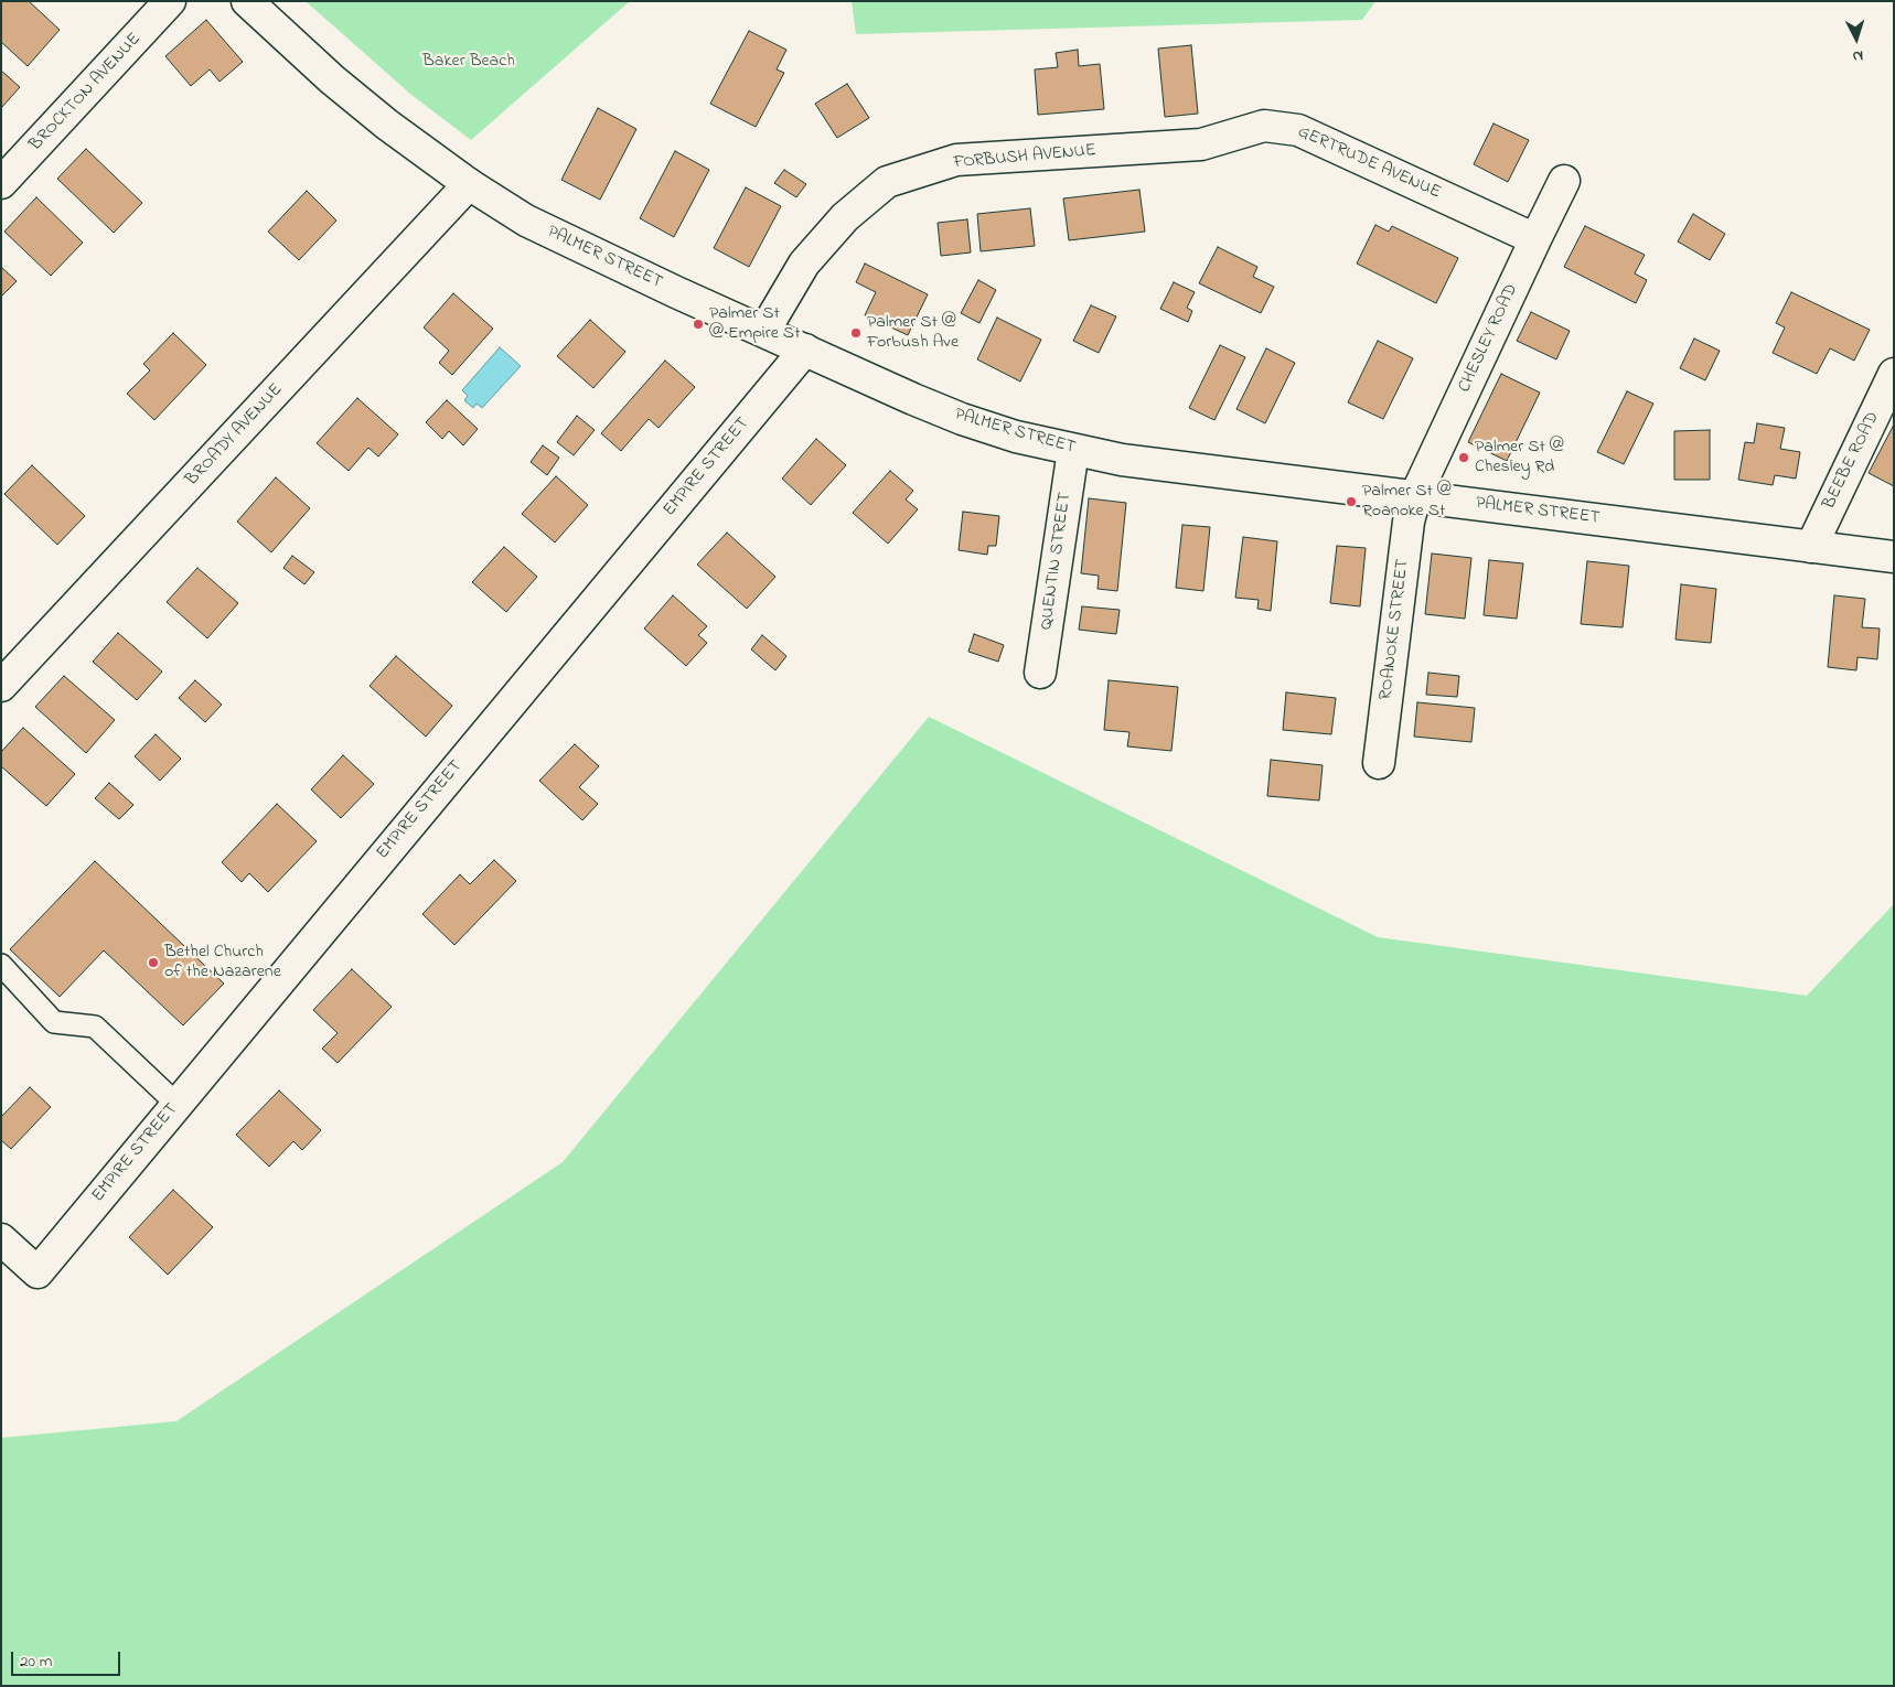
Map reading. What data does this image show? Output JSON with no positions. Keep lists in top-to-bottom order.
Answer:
{
  "streets": {
    "street": [
      "BROCKTON AVENUE",
      "FORBUSH AVENUE",
      "GERTRUDE AVENUE",
      "PALMER STREET",
      "CHESLEY ROAD",
      "BROADY AVENUE",
      "BEEBE ROAD",
      "EMPIRE STREET",
      "QUENTIN STREET",
      "ROANOKE STREET"
    ]
  },
  "crossings": [
    ["FORBUSH AVENUE", "GERTRUDE AVENUE"],
    ["FORBUSH AVENUE", "PALMER STREET"],
    ["GERTRUDE AVENUE", "CHESLEY ROAD"],
    ["PALMER STREET", "CHESLEY ROAD"],
    ["PALMER STREET", "BROADY AVENUE"],
    ["PALMER STREET", "BEEBE ROAD"],
    ["PALMER STREET", "EMPIRE STREET"],
    ["PALMER STREET", "QUENTIN STREET"],
    ["PALMER STREET", "ROANOKE STREET"],
    ["CHESLEY ROAD", "ROANOKE STREET"]
  ],
  "parks": ["Baker Beach"],
  "places": [
    "Palmer St @ Empire St",
    "Palmer St @ Forbush Ave",
    "Palmer St @ Chesley Rd",
    "Palmer St @ Roanoke St",
    "Bethel Church of the Nazarene"
  ],
  "scale_bar": "20 m",
  "north": "bottom"
}
